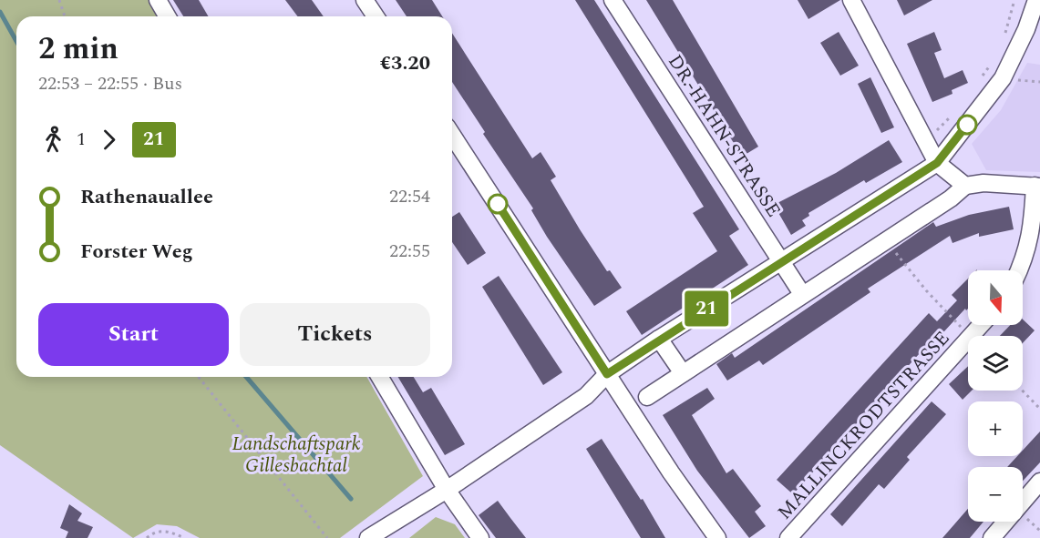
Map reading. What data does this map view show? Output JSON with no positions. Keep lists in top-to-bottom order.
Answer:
{
  "streets": {
    "street": ["DR.-HAHN-STRASSE", "MALLINCKRODTSTRASSE"]
  },
  "parks": ["Landschaftspark Gillesbachtal"],
  "lines": ["bus line 21"],
  "north": "bottom",
  "page": {
    "on_map": "21",
    "heading": ["2 min", "22:53 – 22:55 · Bus", "€3.20"],
    "legs": ["1", "21"],
    "list": [
      {
        "name": "Rathenauallee",
        "value": "22:54"
      },
      {
        "name": "Forster Weg",
        "value": "22:55"
      }
    ],
    "map_buttons": ["+", "−"],
    "buttons": ["Start", "Tickets"]
  }
}
